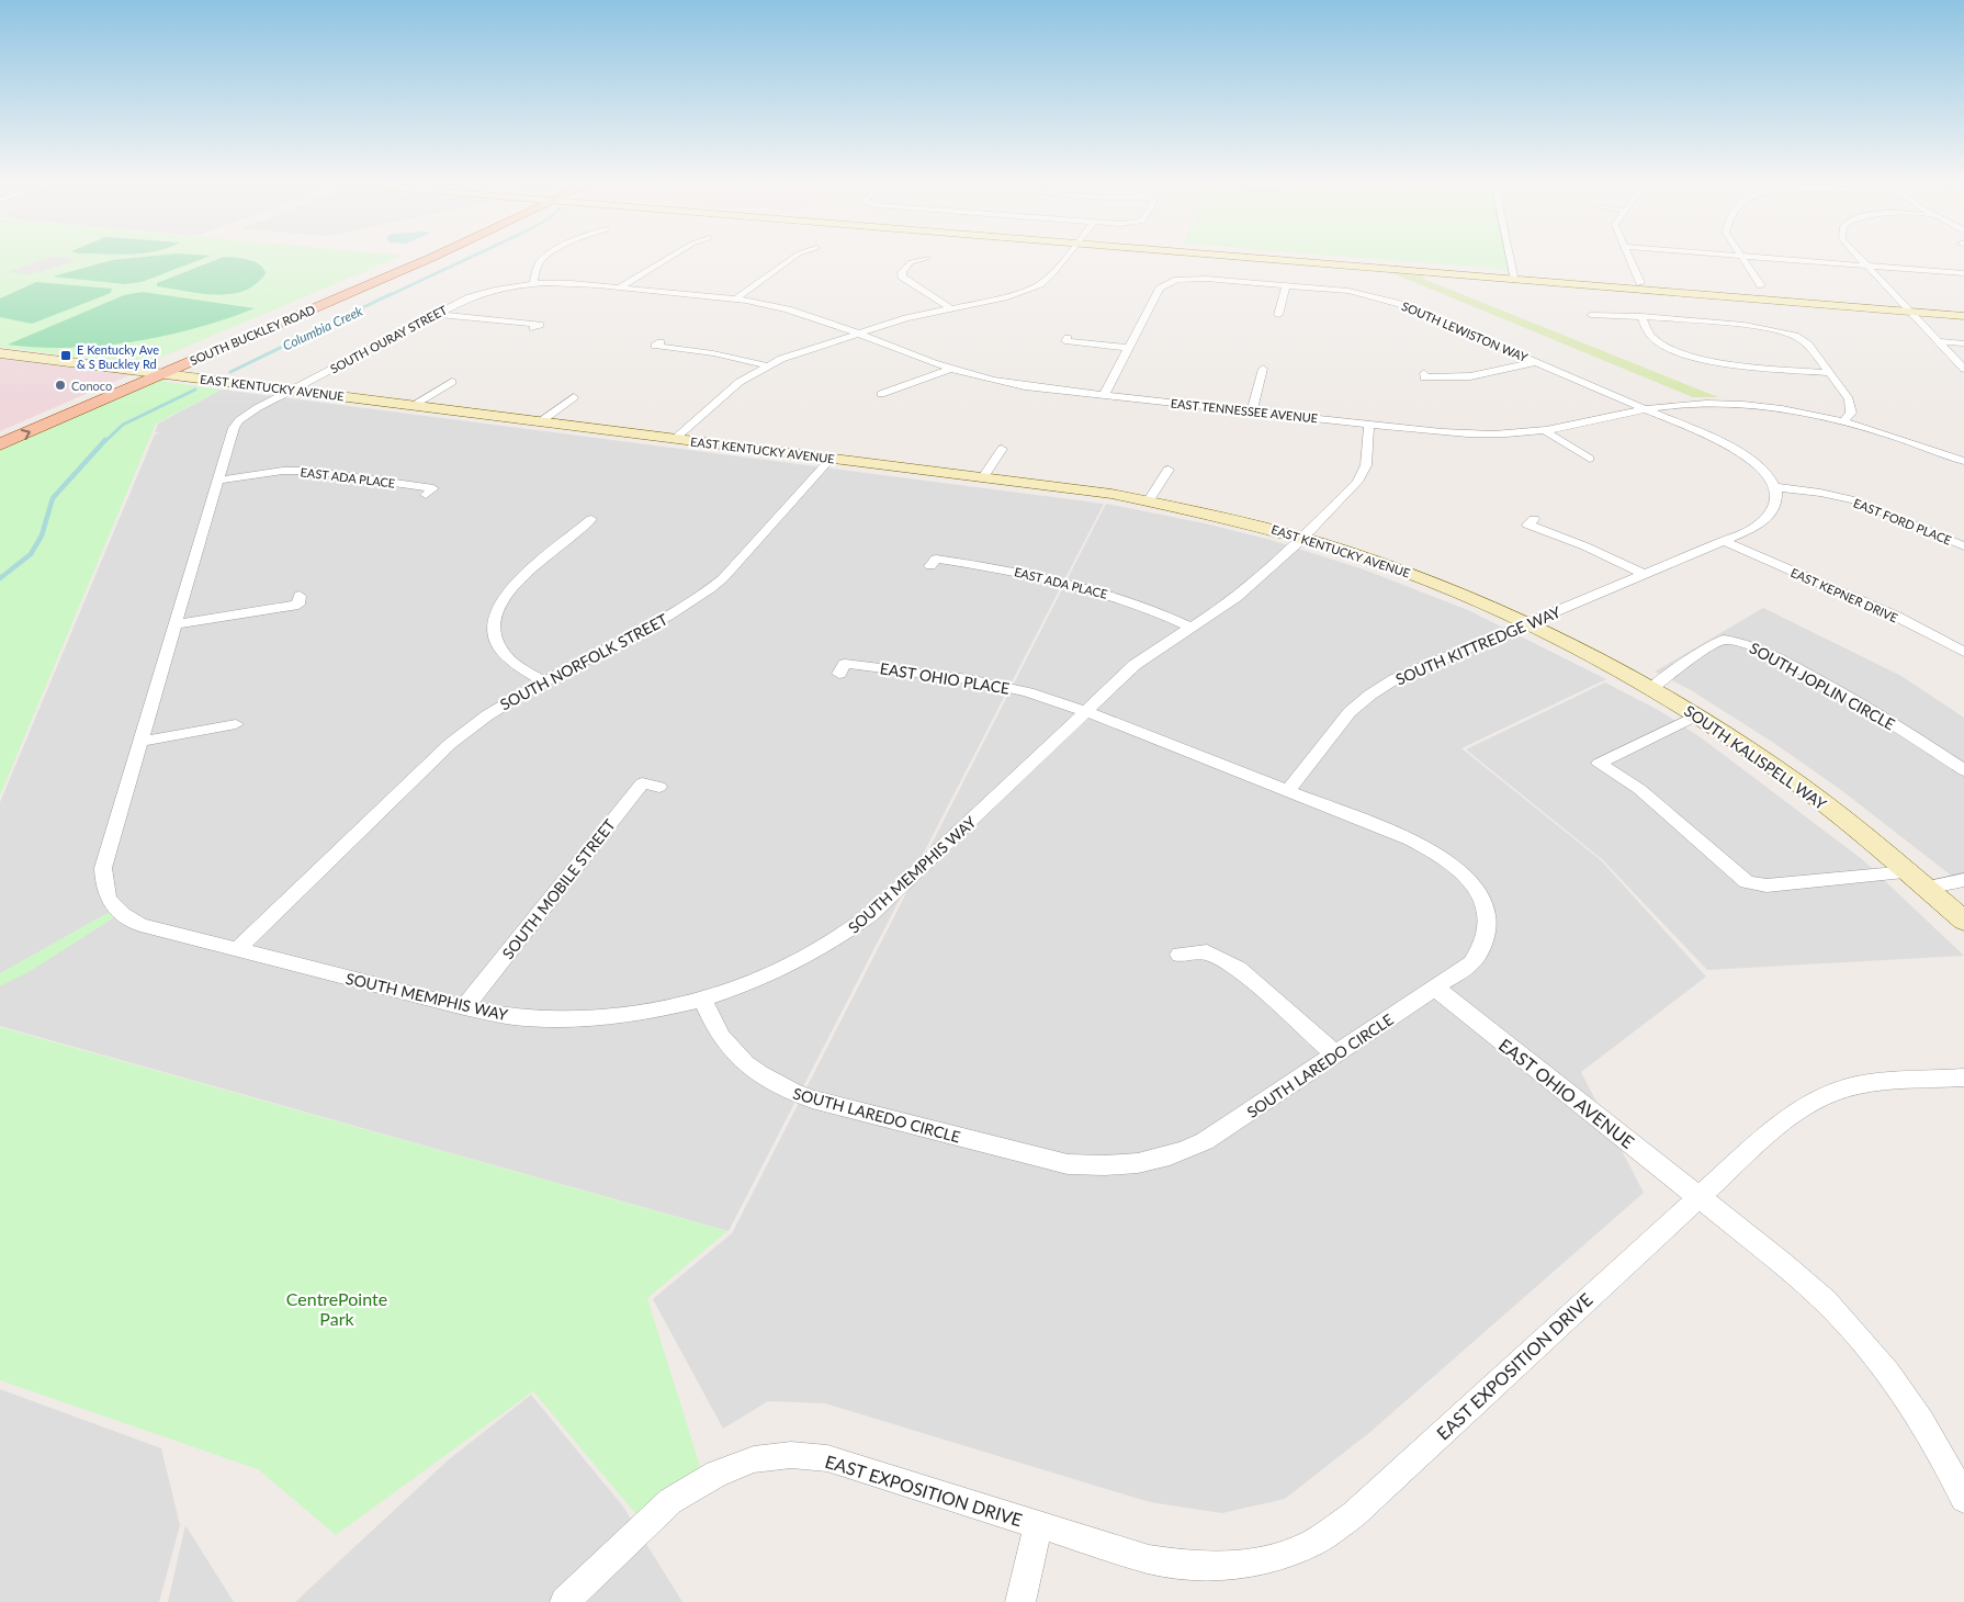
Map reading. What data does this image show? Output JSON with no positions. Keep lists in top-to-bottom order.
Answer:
{
  "streets": {
    "main road": ["SOUTH BUCKLEY ROAD", "EAST KENTUCKY AVENUE", "SOUTH KALISPELL WAY"],
    "street": [
      "SOUTH LEWISTON WAY",
      "SOUTH OURAY STREET",
      "EAST TENNESSEE AVENUE",
      "EAST ADA PLACE",
      "EAST FORD PLACE",
      "EAST KEPNER DRIVE",
      "SOUTH KITTREDGE WAY",
      "SOUTH NORFOLK STREET",
      "EAST OHIO PLACE",
      "SOUTH JOPLIN CIRCLE",
      "SOUTH MEMPHIS WAY",
      "SOUTH MOBILE STREET",
      "SOUTH LAREDO CIRCLE",
      "EAST OHIO AVENUE",
      "EAST EXPOSITION DRIVE"
    ]
  },
  "crossings": [
    ["SOUTH LEWISTON WAY", "EAST TENNESSEE AVENUE"],
    ["SOUTH BUCKLEY ROAD", "EAST KENTUCKY AVENUE"],
    ["SOUTH OURAY STREET", "EAST KENTUCKY AVENUE"],
    ["SOUTH OURAY STREET", "EAST TENNESSEE AVENUE"],
    ["SOUTH OURAY STREET", "EAST ADA PLACE"],
    ["SOUTH OURAY STREET", "SOUTH NORFOLK STREET"],
    ["SOUTH OURAY STREET", "SOUTH MEMPHIS WAY"],
    ["EAST KENTUCKY AVENUE", "SOUTH KITTREDGE WAY"],
    ["EAST KENTUCKY AVENUE", "SOUTH NORFOLK STREET"],
    ["EAST KENTUCKY AVENUE", "SOUTH KALISPELL WAY"],
    ["EAST KENTUCKY AVENUE", "SOUTH MEMPHIS WAY"],
    ["EAST TENNESSEE AVENUE", "SOUTH MEMPHIS WAY"],
    ["EAST ADA PLACE", "SOUTH MEMPHIS WAY"],
    ["EAST FORD PLACE", "SOUTH KITTREDGE WAY"],
    ["EAST KEPNER DRIVE", "SOUTH KITTREDGE WAY"],
    ["SOUTH KITTREDGE WAY", "SOUTH KALISPELL WAY"],
    ["SOUTH KITTREDGE WAY", "SOUTH LAREDO CIRCLE"],
    ["SOUTH NORFOLK STREET", "SOUTH MEMPHIS WAY"],
    ["EAST OHIO PLACE", "SOUTH MEMPHIS WAY"],
    ["EAST OHIO PLACE", "SOUTH LAREDO CIRCLE"],
    ["SOUTH JOPLIN CIRCLE", "SOUTH KALISPELL WAY"],
    ["SOUTH MEMPHIS WAY", "SOUTH MOBILE STREET"],
    ["SOUTH MEMPHIS WAY", "SOUTH LAREDO CIRCLE"],
    ["SOUTH LAREDO CIRCLE", "EAST OHIO AVENUE"],
    ["EAST OHIO AVENUE", "EAST EXPOSITION DRIVE"]
  ],
  "water": ["Columbia Creek"],
  "parks": ["CentrePointe Park"],
  "places": {
    "transit": ["E Kentucky Ave & S Buckley Rd"],
    "other": ["Conoco"]
  }
}
